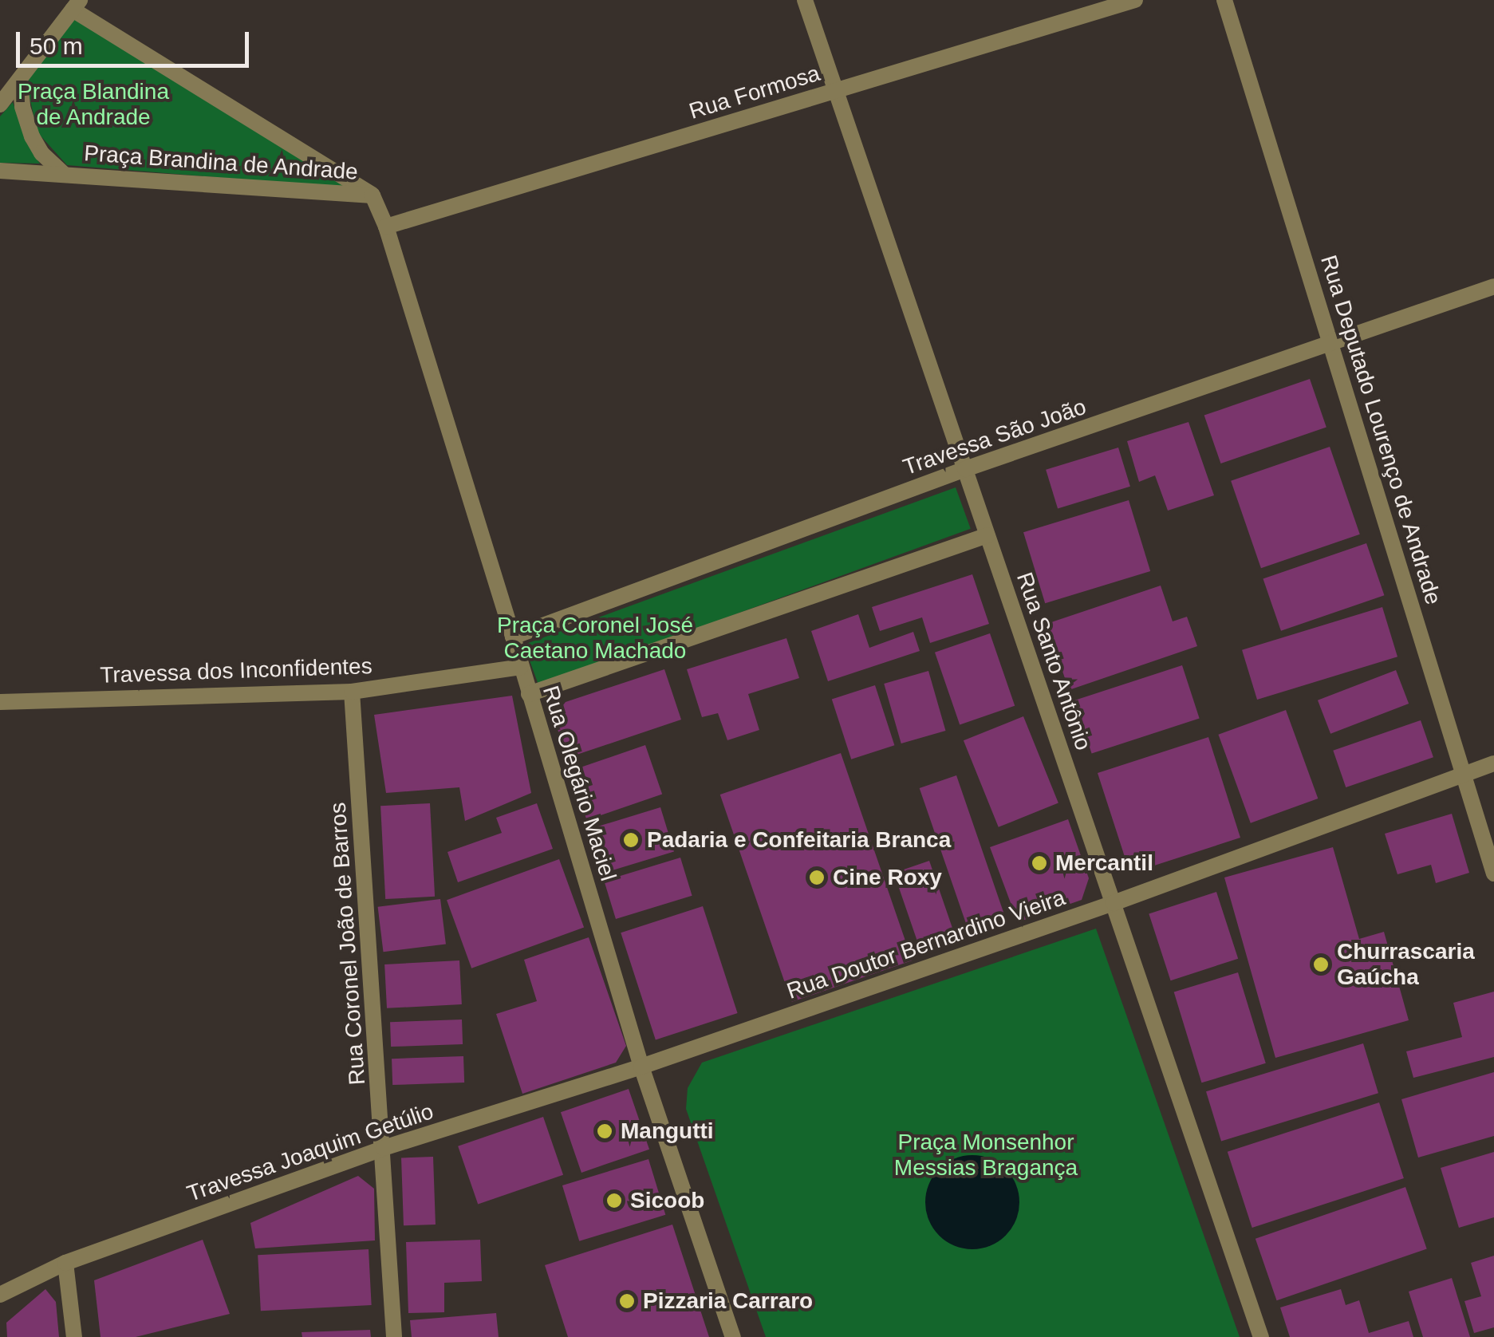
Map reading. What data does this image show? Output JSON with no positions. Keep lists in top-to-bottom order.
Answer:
{
  "streets": {
    "street": [
      "Rua Formosa",
      "Praça Brandina de Andrade",
      "Rua Deputado Lourenço de Andrade",
      "Travessa São João",
      "Rua Santo Antônio",
      "Travessa dos Inconfidentes",
      "Rua Olegário Maciel",
      "Rua Coronel João de Barros",
      "Rua Doutor Bernardino Vieira",
      "Travessa Joaquim Getúlio"
    ]
  },
  "crossings": [
    ["Rua Formosa", "Rua Santo Antônio"],
    ["Rua Formosa", "Rua Olegário Maciel"],
    ["Praça Brandina de Andrade", "Rua Olegário Maciel"],
    ["Rua Deputado Lourenço de Andrade", "Travessa São João"],
    ["Rua Deputado Lourenço de Andrade", "Rua Doutor Bernardino Vieira"],
    ["Travessa São João", "Rua Santo Antônio"],
    ["Travessa São João", "Rua Olegário Maciel"],
    ["Rua Santo Antônio", "Rua Doutor Bernardino Vieira"],
    ["Travessa dos Inconfidentes", "Rua Olegário Maciel"],
    ["Travessa dos Inconfidentes", "Rua Coronel João de Barros"],
    ["Rua Olegário Maciel", "Rua Doutor Bernardino Vieira"],
    ["Rua Olegário Maciel", "Travessa Joaquim Getúlio"],
    ["Rua Coronel João de Barros", "Travessa Joaquim Getúlio"],
    ["Rua Doutor Bernardino Vieira", "Travessa Joaquim Getúlio"]
  ],
  "parks": ["Praça Blandina de Andrade", "Praça Coronel José Caetano Machado", "Praça Monsenhor Messias Bragança"],
  "places": [
    "Padaria e Confeitaria Branca",
    "Mercantil",
    "Cine Roxy",
    "Churrascaria Gaúcha",
    "Mangutti",
    "Sicoob",
    "Pizzaria Carraro"
  ],
  "scale_bar": "50 m"
}
